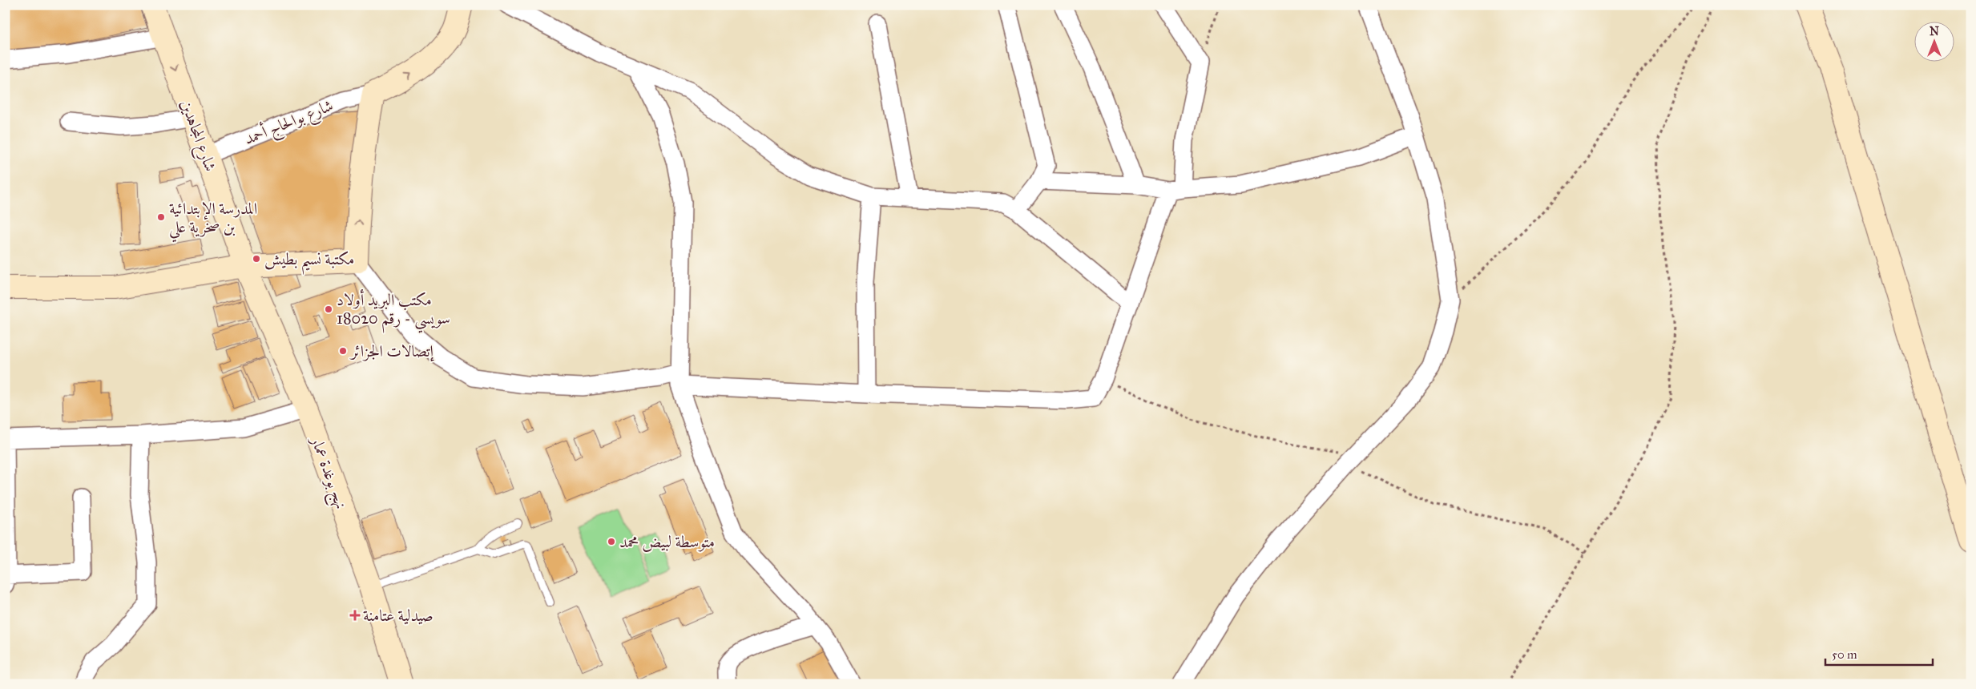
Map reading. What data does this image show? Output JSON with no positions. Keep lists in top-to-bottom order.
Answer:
{
  "streets": {
    "main road": ["شارع المجاهدين", "نهج بوغدة عمار"],
    "street": ["شارع بوالحاج أحمد"]
  },
  "crossings": [
    ["شارع بوالحاج أحمد", "شارع المجاهدين"],
    ["شارع المجاهدين", "نهج بوغدة عمار"]
  ],
  "places": {
    "other": [
      "المدرسة الإبتدائية بن صخرية علي",
      "مكتبة نسيم بطيش",
      "مكتب البريد أولاد سويسي - رقم 18020",
      "إتصالات الجزائر",
      "متوسطة لبيض محمد"
    ],
    "health": ["صيدلية عتامنة"]
  },
  "scale_bar": "50 m",
  "north": "top"
}
